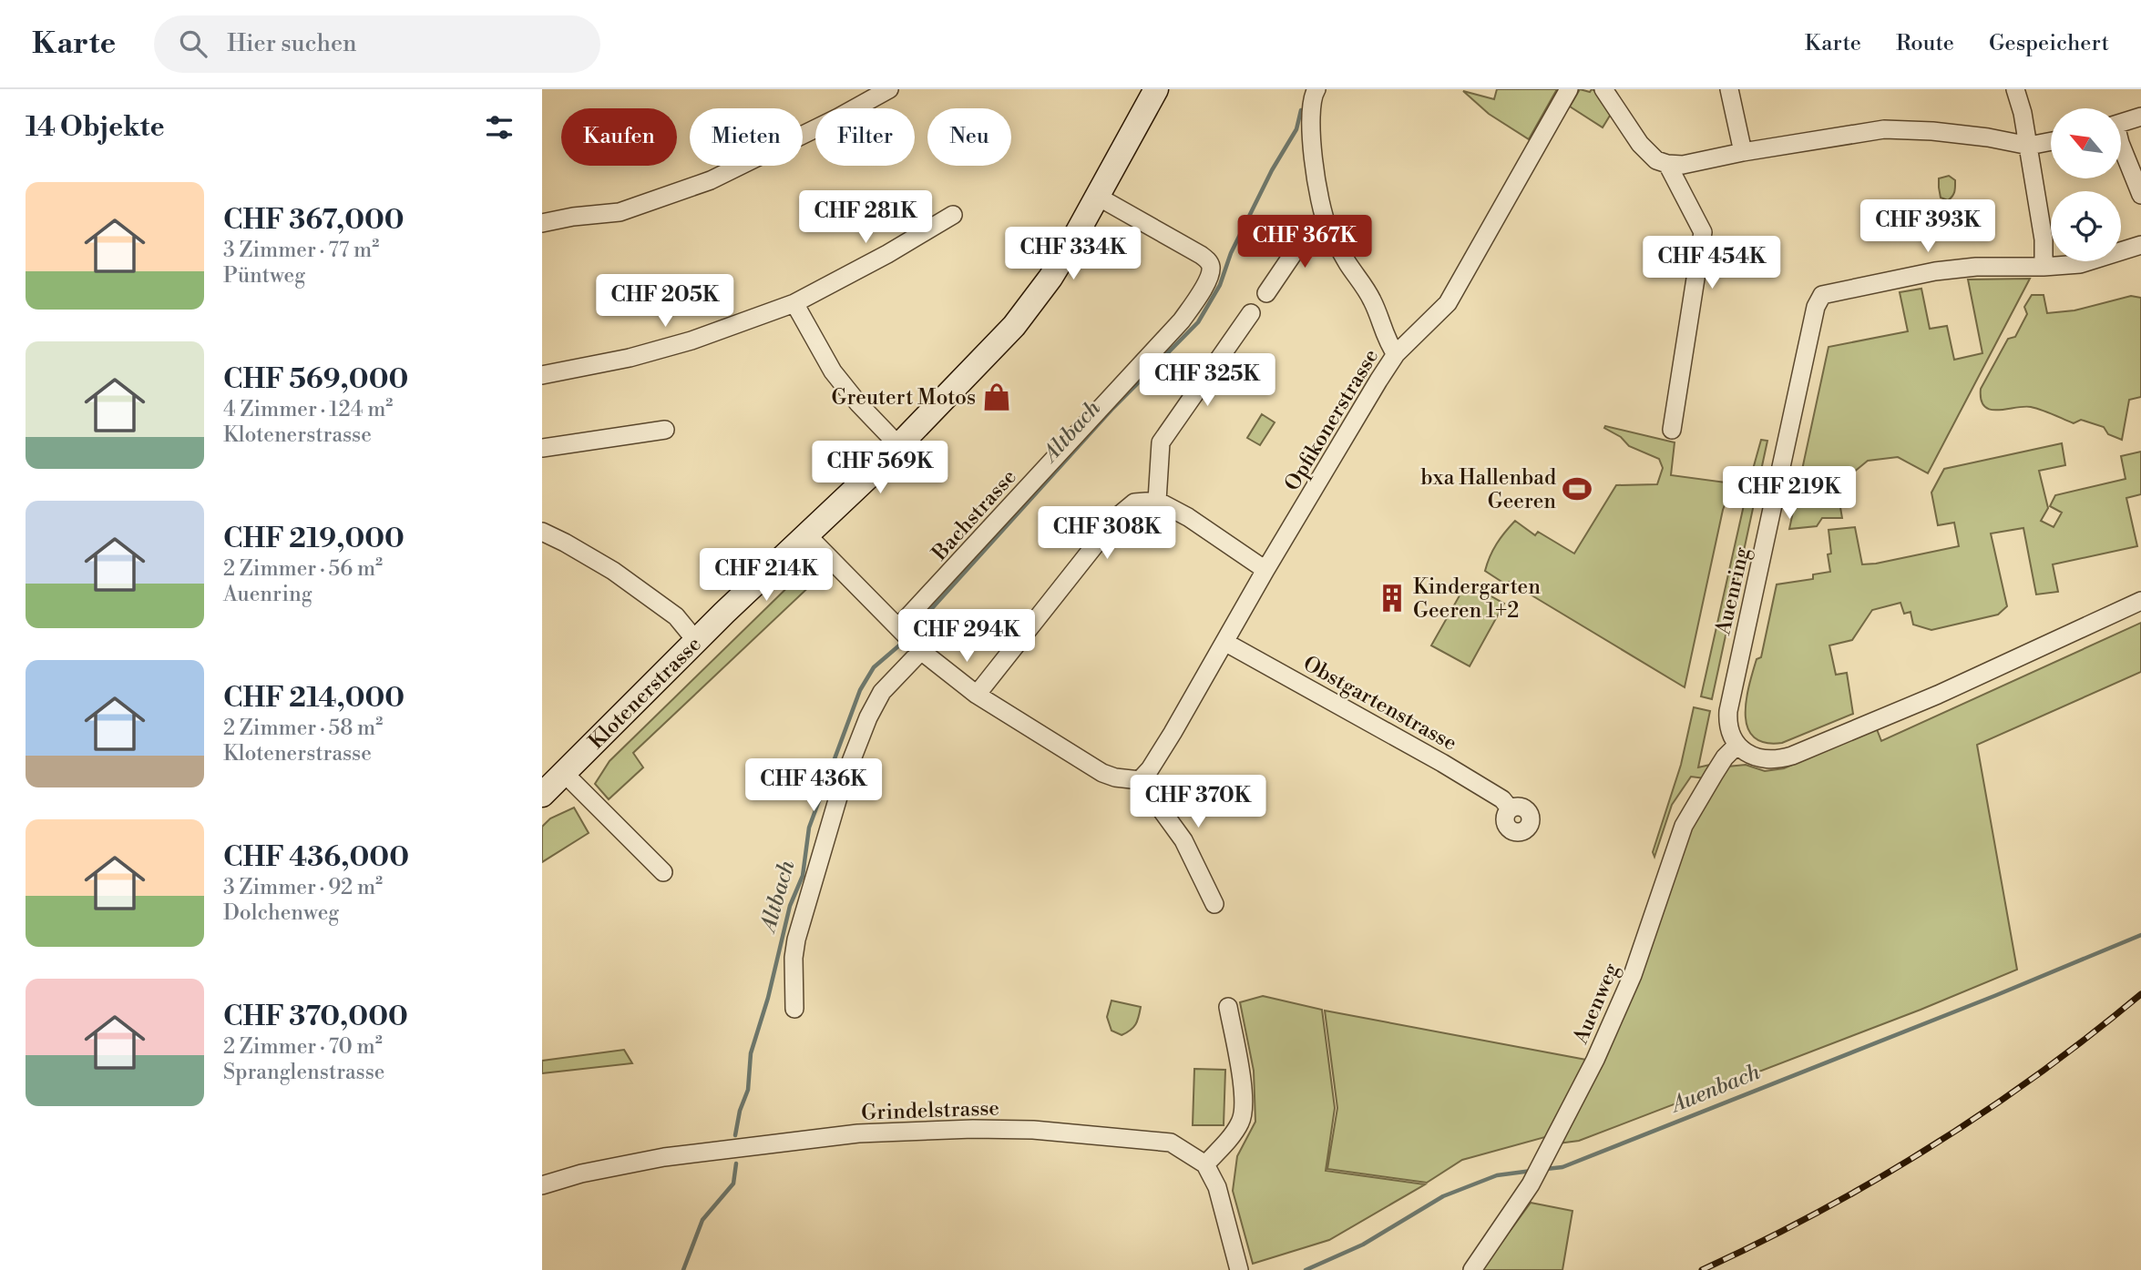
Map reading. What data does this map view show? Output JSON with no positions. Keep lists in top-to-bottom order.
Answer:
{
  "streets": {
    "main road": ["Klotenerstrasse"],
    "street": [
      "Opfikonerstrasse",
      "Bachstrasse",
      "Auenring",
      "Obstgartenstrasse",
      "Auenweg",
      "Grindelstrasse"
    ]
  },
  "crossings": [
    ["Opfikonerstrasse", "Obstgartenstrasse"],
    ["Bachstrasse", "Klotenerstrasse"],
    ["Auenring", "Auenweg"]
  ],
  "water": ["Altbach", "Auenbach"],
  "places": {
    "shop": ["Greutert Motos"],
    "sports": ["bxa Hallenbad Geeren"],
    "building": ["Kindergarten Geeren 1+2"]
  },
  "north": "top left",
  "page": {
    "header": "Karte",
    "search": "Hier suchen",
    "nav": ["Karte", "Route", "Gespeichert"],
    "heading": "14 Objekte",
    "chip": [
      "Kaufen",
      "Mieten",
      "Filter",
      "Neu"
    ],
    "list": [
      {
        "name": "CHF 367,000",
        "note": "3 Zimmer · 77 m² · Püntweg"
      },
      {
        "name": "CHF 569,000",
        "note": "4 Zimmer · 124 m² · Klotenerstrasse"
      },
      {
        "name": "CHF 219,000",
        "note": "2 Zimmer · 56 m² · Auenring"
      },
      {
        "name": "CHF 214,000",
        "note": "2 Zimmer · 58 m² · Klotenerstrasse"
      },
      {
        "name": "CHF 436,000",
        "note": "3 Zimmer · 92 m² · Dolchenweg"
      },
      {
        "name": "CHF 370,000",
        "note": "2 Zimmer · 70 m² · Spranglenstrasse"
      }
    ],
    "price": [
      "CHF 281K",
      "CHF 393K",
      "CHF 367K",
      "CHF 334K",
      "CHF 454K",
      "CHF 205K",
      "CHF 325K",
      "CHF 569K",
      "CHF 219K",
      "CHF 308K",
      "CHF 214K",
      "CHF 294K",
      "CHF 436K",
      "CHF 370K"
    ]
  }
}
